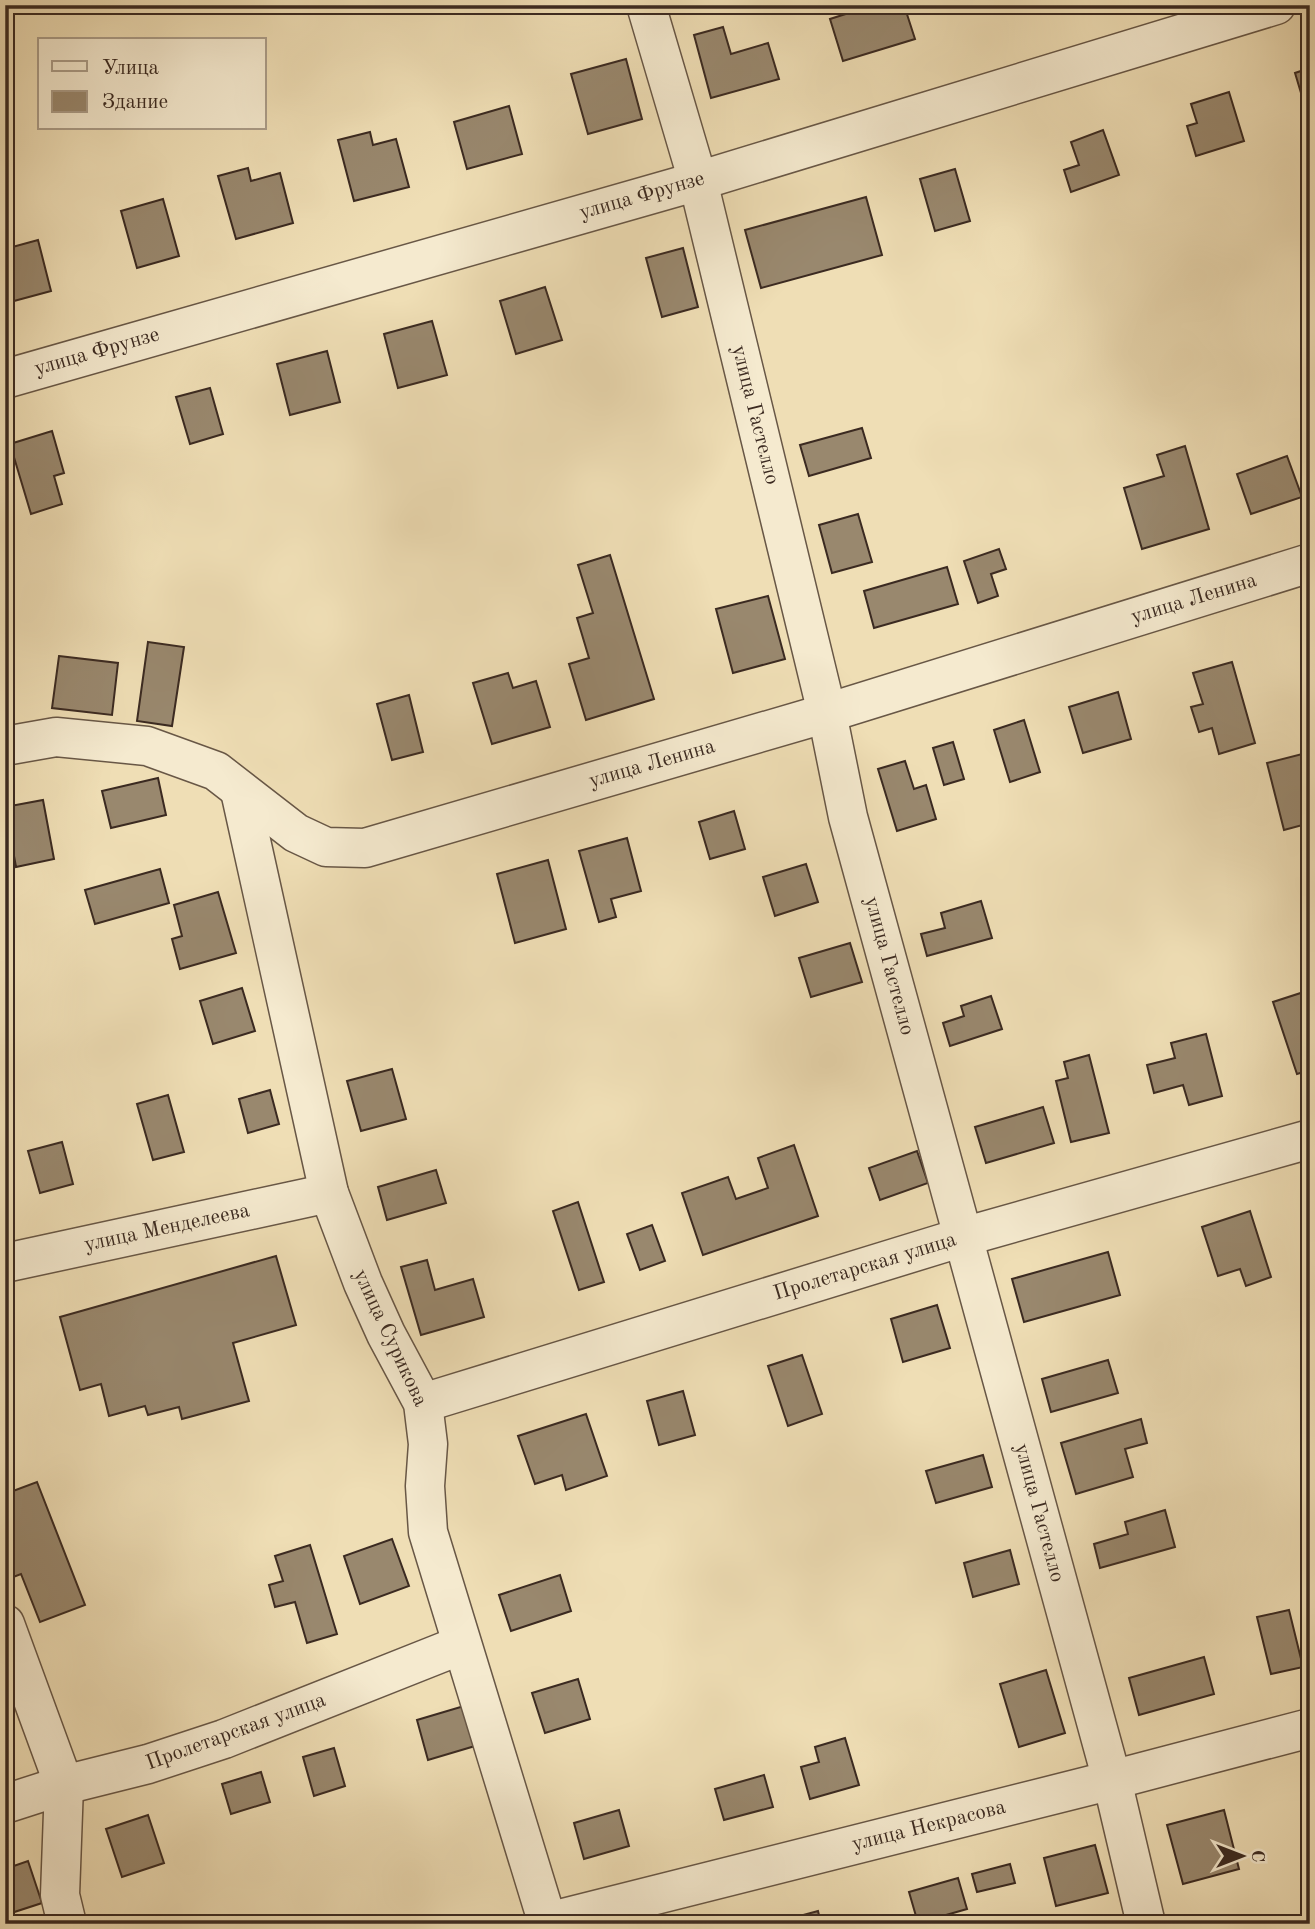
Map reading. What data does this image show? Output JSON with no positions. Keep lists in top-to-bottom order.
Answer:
{
  "streets": {
    "street": [
      "улица Фрунзе",
      "улица Гастелло",
      "улица Ленина",
      "улица Менделеева",
      "Пролетарская улица",
      "улица Сурикова",
      "улица Некрасова"
    ]
  },
  "crossings": [
    ["улица Фрунзе", "улица Гастелло"],
    ["улица Гастелло", "улица Ленина"],
    ["улица Гастелло", "Пролетарская улица"],
    ["улица Гастелло", "улица Некрасова"],
    ["улица Ленина", "улица Сурикова"],
    ["улица Менделеева", "улица Сурикова"],
    ["Пролетарская улица", "улица Сурикова"],
    ["улица Сурикова", "улица Некрасова"]
  ],
  "legend": ["Улица", "Здание"],
  "north": "right"
}
